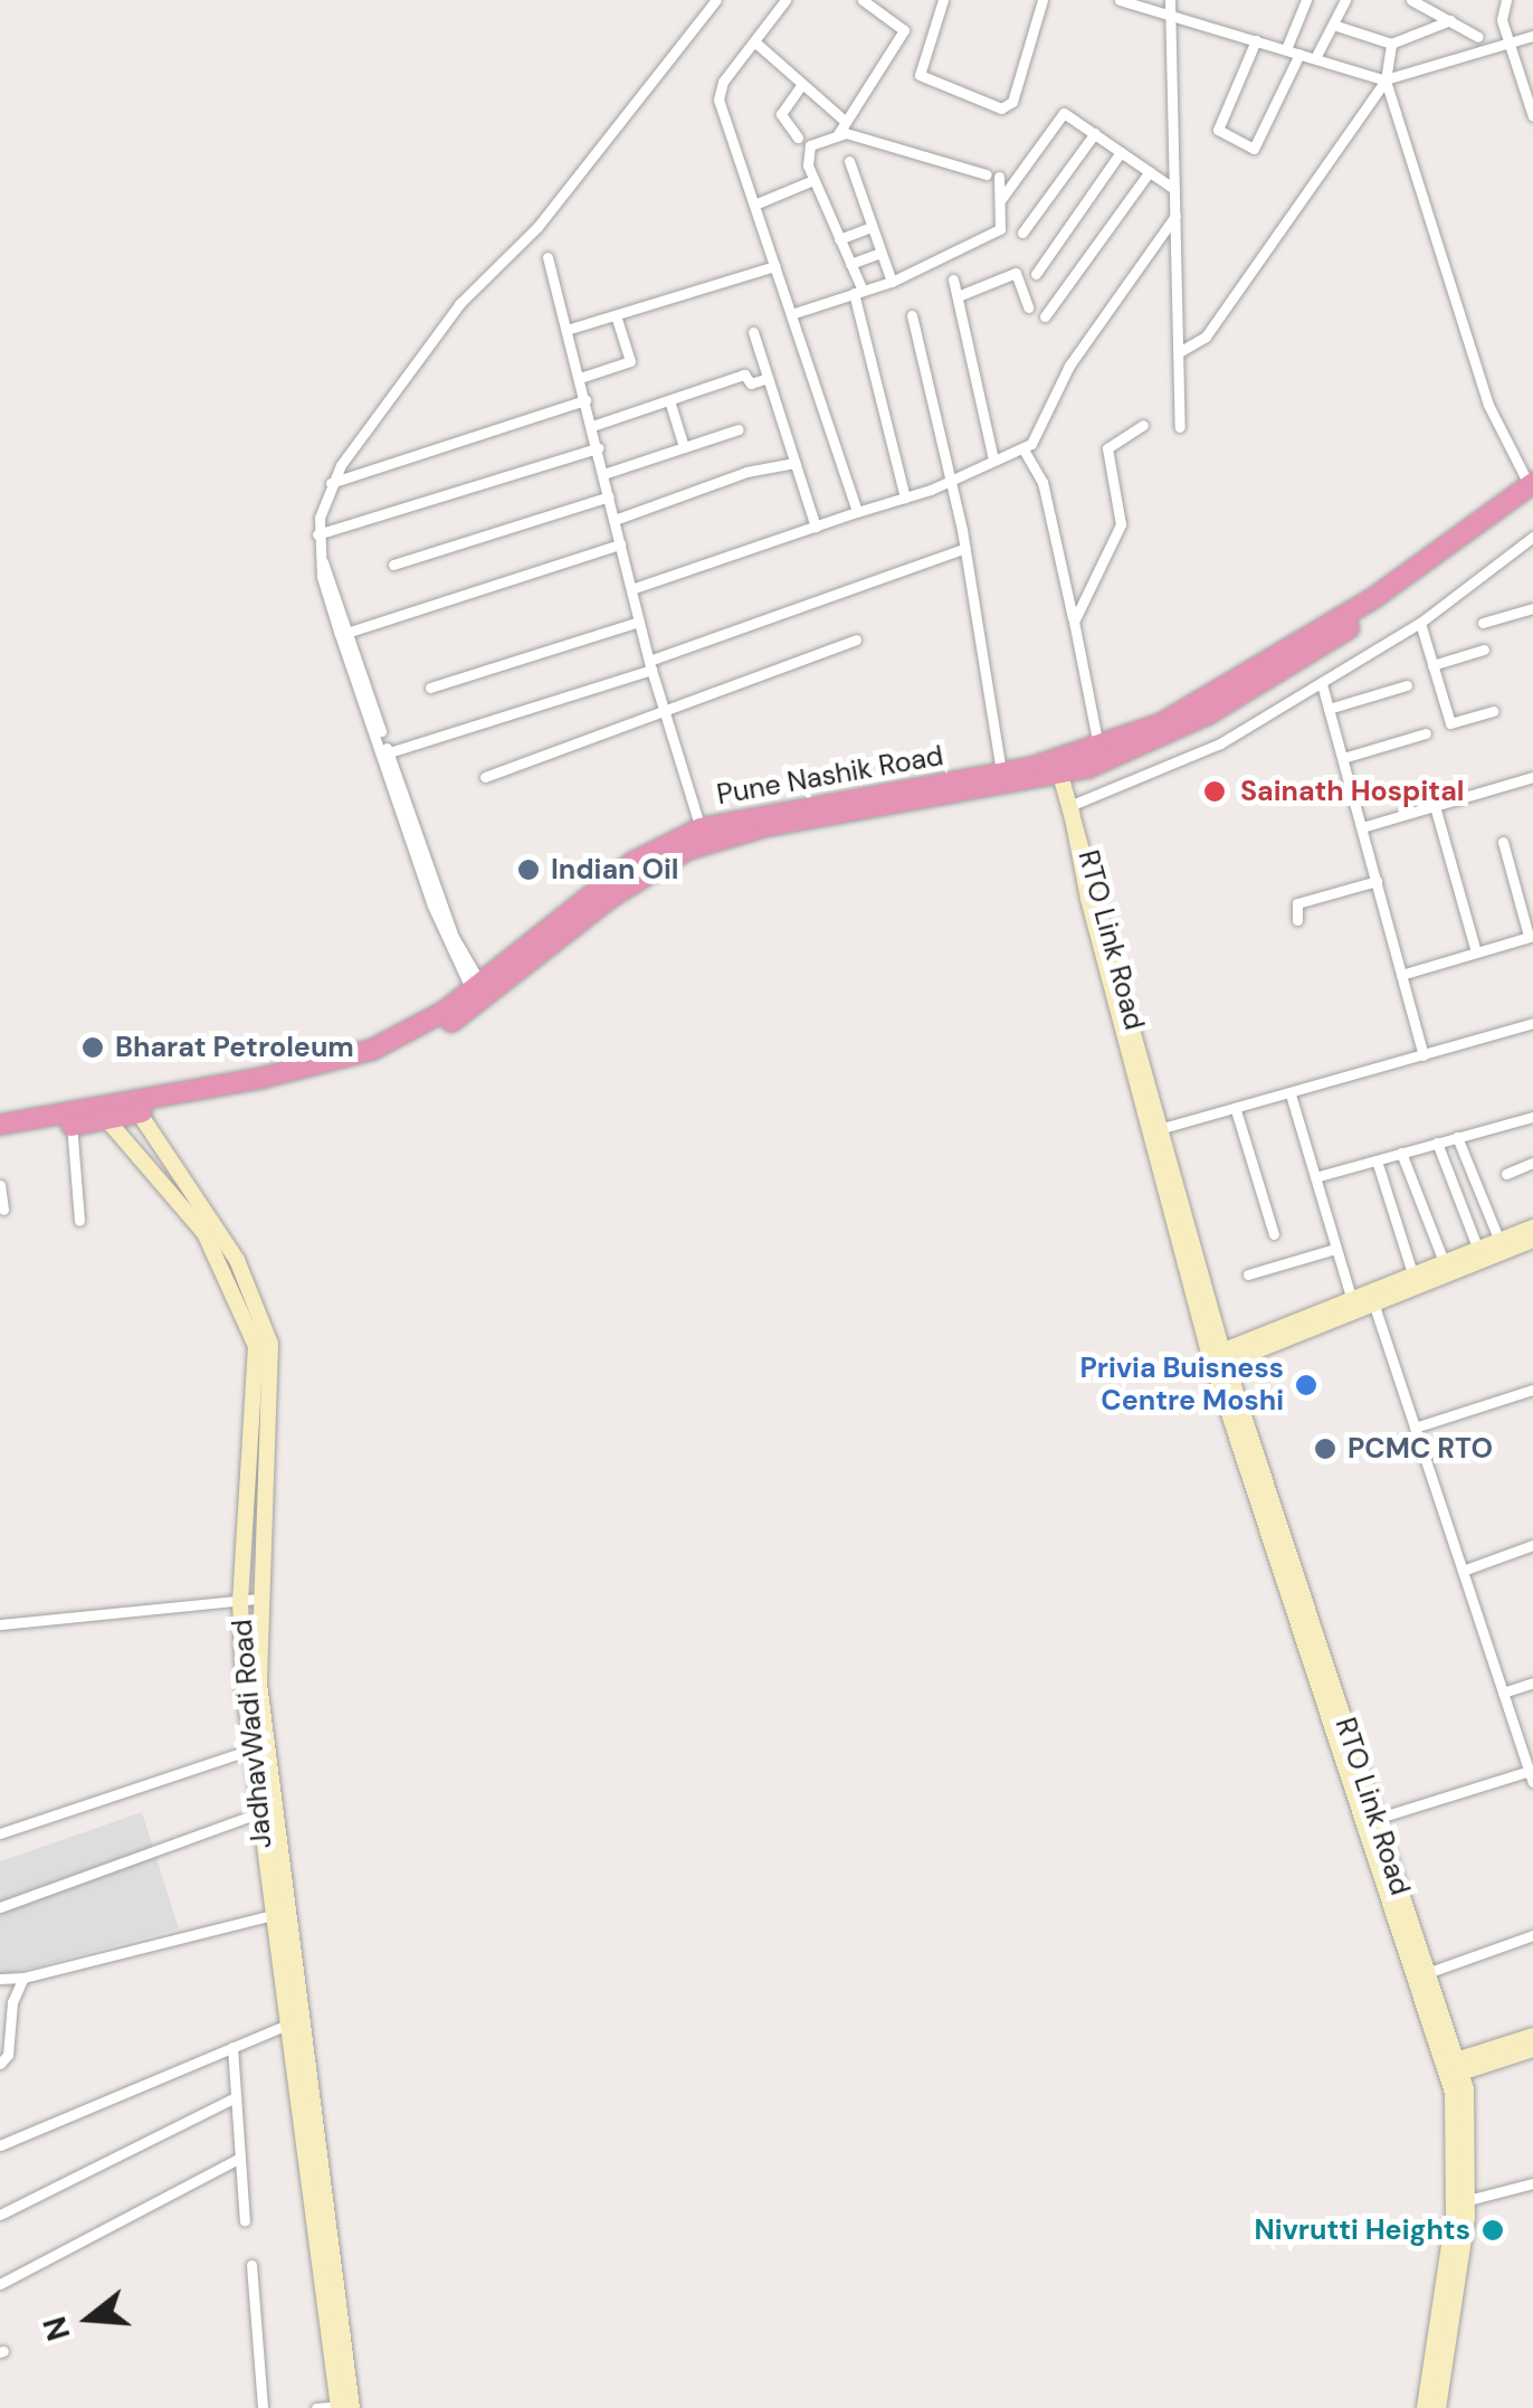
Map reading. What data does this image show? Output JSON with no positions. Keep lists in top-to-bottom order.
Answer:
{
  "streets": {
    "highway": ["Pune Nashik Road"],
    "main road": ["RTO Link Road", "JadhavWadi Road"]
  },
  "crossings": [
    ["Pune Nashik Road", "RTO Link Road"],
    ["Pune Nashik Road", "JadhavWadi Road"]
  ],
  "places": [
    "Sainath Hospital",
    "Indian Oil",
    "Bharat Petroleum",
    "Privia Buisness Centre Moshi",
    "PCMC RTO",
    "Nivrutti Heights"
  ],
  "north": "left"
}
